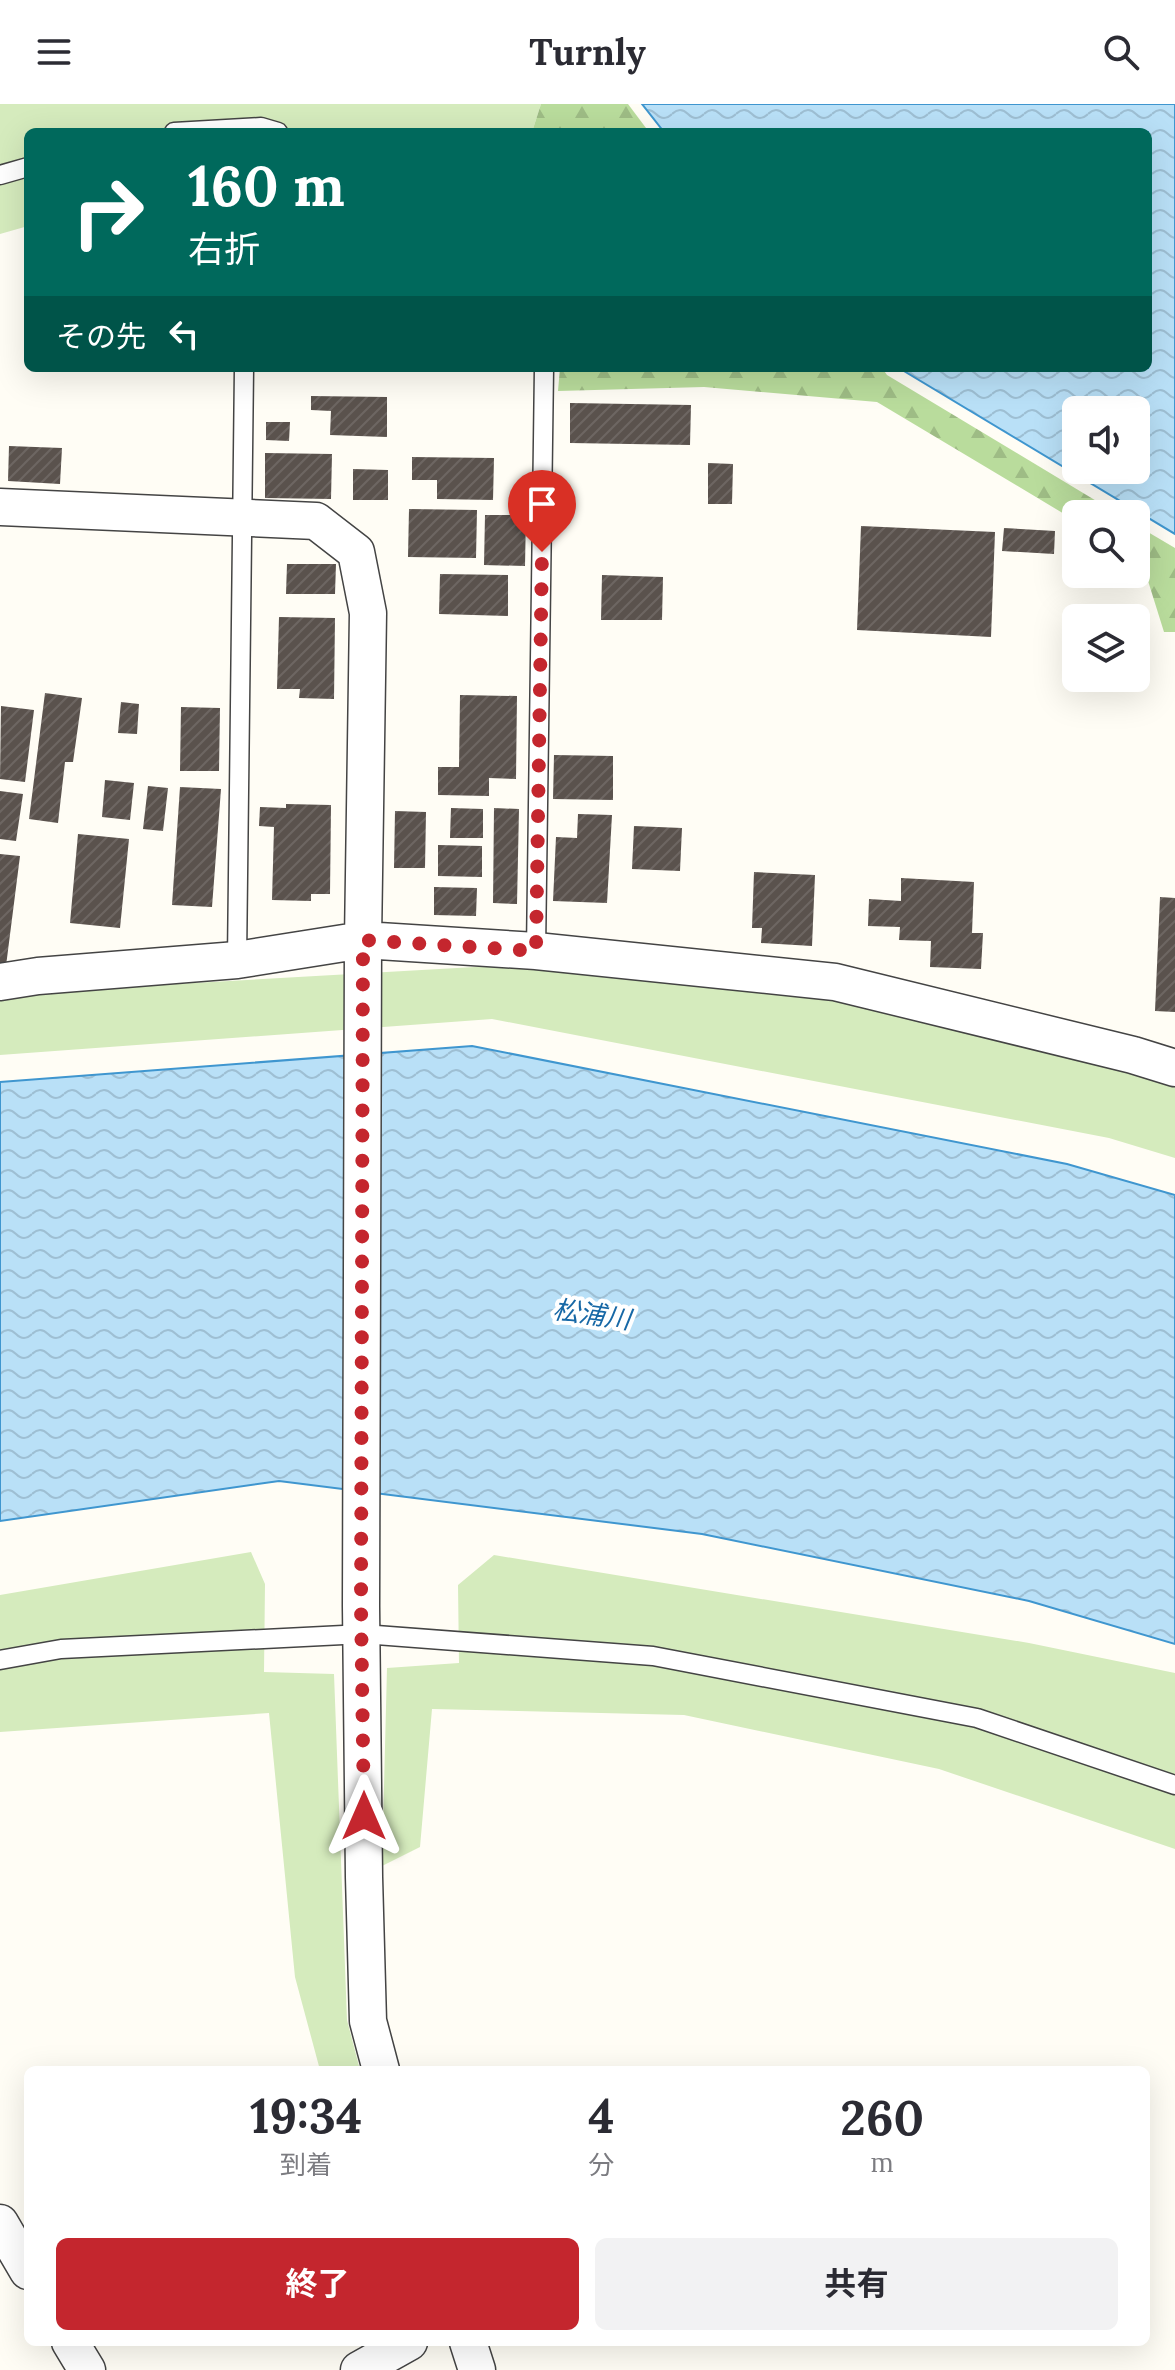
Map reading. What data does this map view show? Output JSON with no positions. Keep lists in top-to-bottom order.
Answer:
{
  "water": ["松浦川"],
  "page": {
    "header": "Turnly",
    "turn": ["160 m", "右折"],
    "then": "その先",
    "eta": [
      "19:34",
      "到着",
      "4",
      "分",
      "260",
      "m"
    ],
    "buttons": ["終了", "共有"]
  }
}
